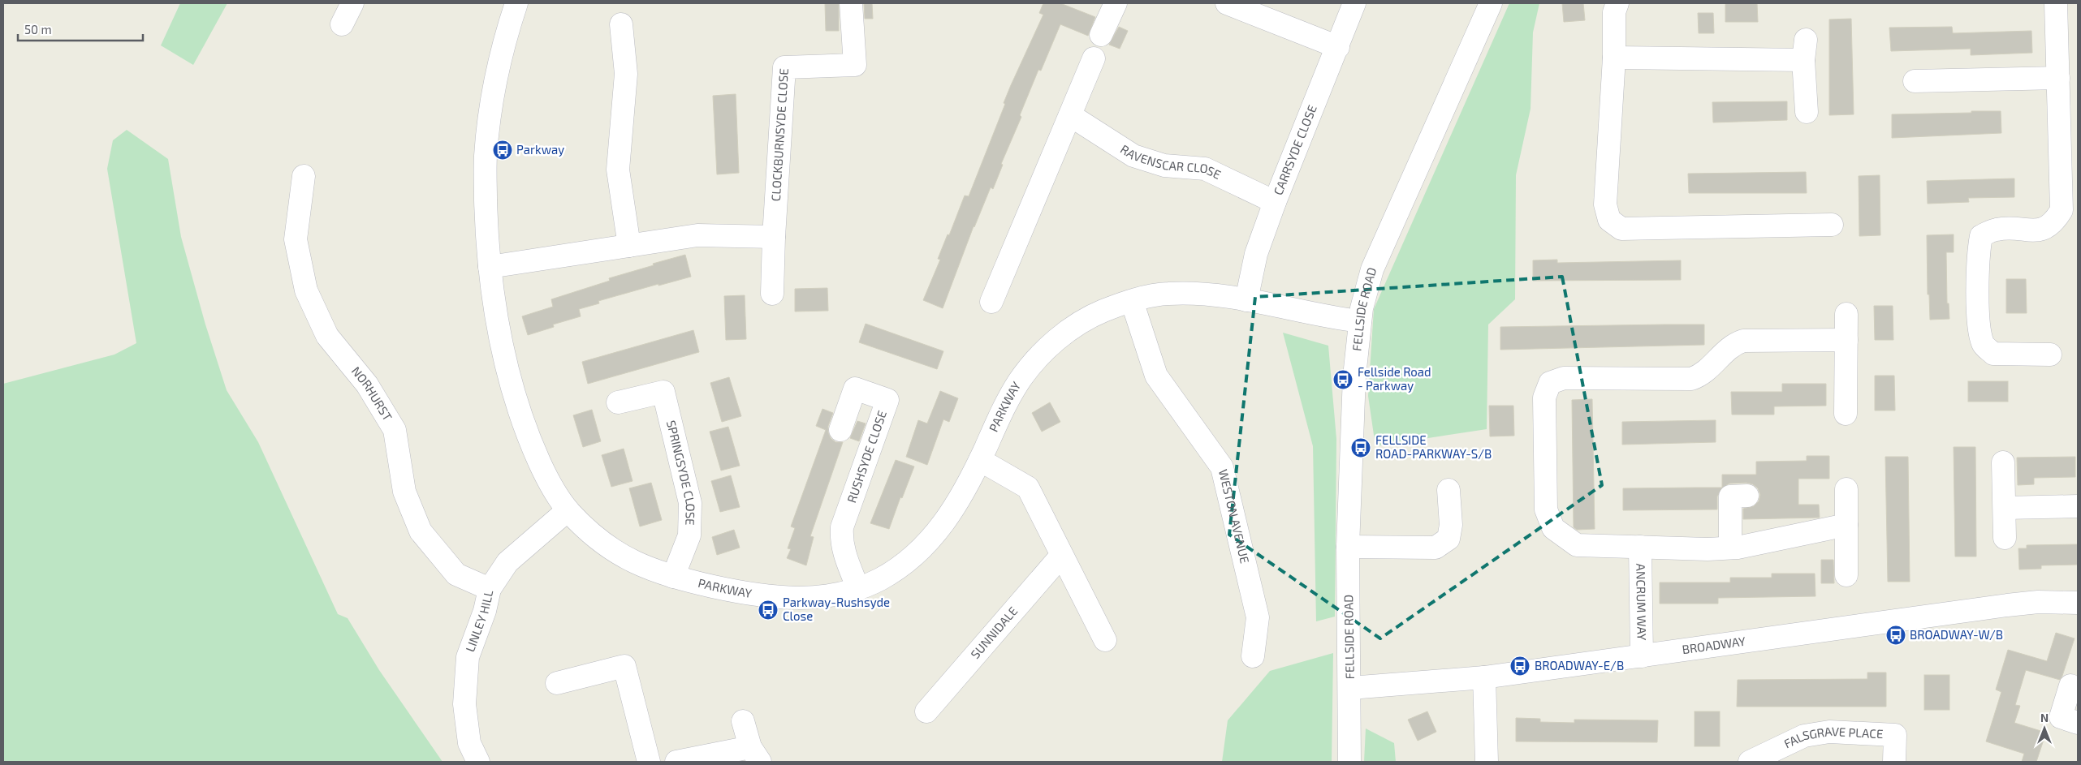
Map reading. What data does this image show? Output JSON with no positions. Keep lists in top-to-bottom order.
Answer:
{
  "streets": {
    "street": [
      "CLOCKBURNSYDE CLOSE",
      "CARRSYDE CLOSE",
      "RAVENSCAR CLOSE",
      "FELLSIDE ROAD",
      "NORHURST",
      "PARKWAY",
      "RUSHSYDE CLOSE",
      "SPRINGSYDE CLOSE",
      "WESTON AVENUE",
      "ANCRUM WAY",
      "LINLEY HILL",
      "SUNNIDALE",
      "BROADWAY",
      "FALSGRAVE PLACE"
    ]
  },
  "crossings": [
    ["CARRSYDE CLOSE", "RAVENSCAR CLOSE"],
    ["CARRSYDE CLOSE", "PARKWAY"],
    ["FELLSIDE ROAD", "PARKWAY"],
    ["FELLSIDE ROAD", "BROADWAY"],
    ["NORHURST", "LINLEY HILL"],
    ["PARKWAY", "RUSHSYDE CLOSE"],
    ["PARKWAY", "SPRINGSYDE CLOSE"],
    ["PARKWAY", "WESTON AVENUE"],
    ["PARKWAY", "LINLEY HILL"],
    ["ANCRUM WAY", "BROADWAY"]
  ],
  "places": {
    "bus stop": [
      "Parkway",
      "Fellside Road - Parkway",
      "FELLSIDE ROAD-PARKWAY-S/B",
      "Parkway-Rushsyde Close",
      "BROADWAY-W/B",
      "BROADWAY-E/B"
    ]
  },
  "scale_bar": "50 m",
  "north": "top"
}
